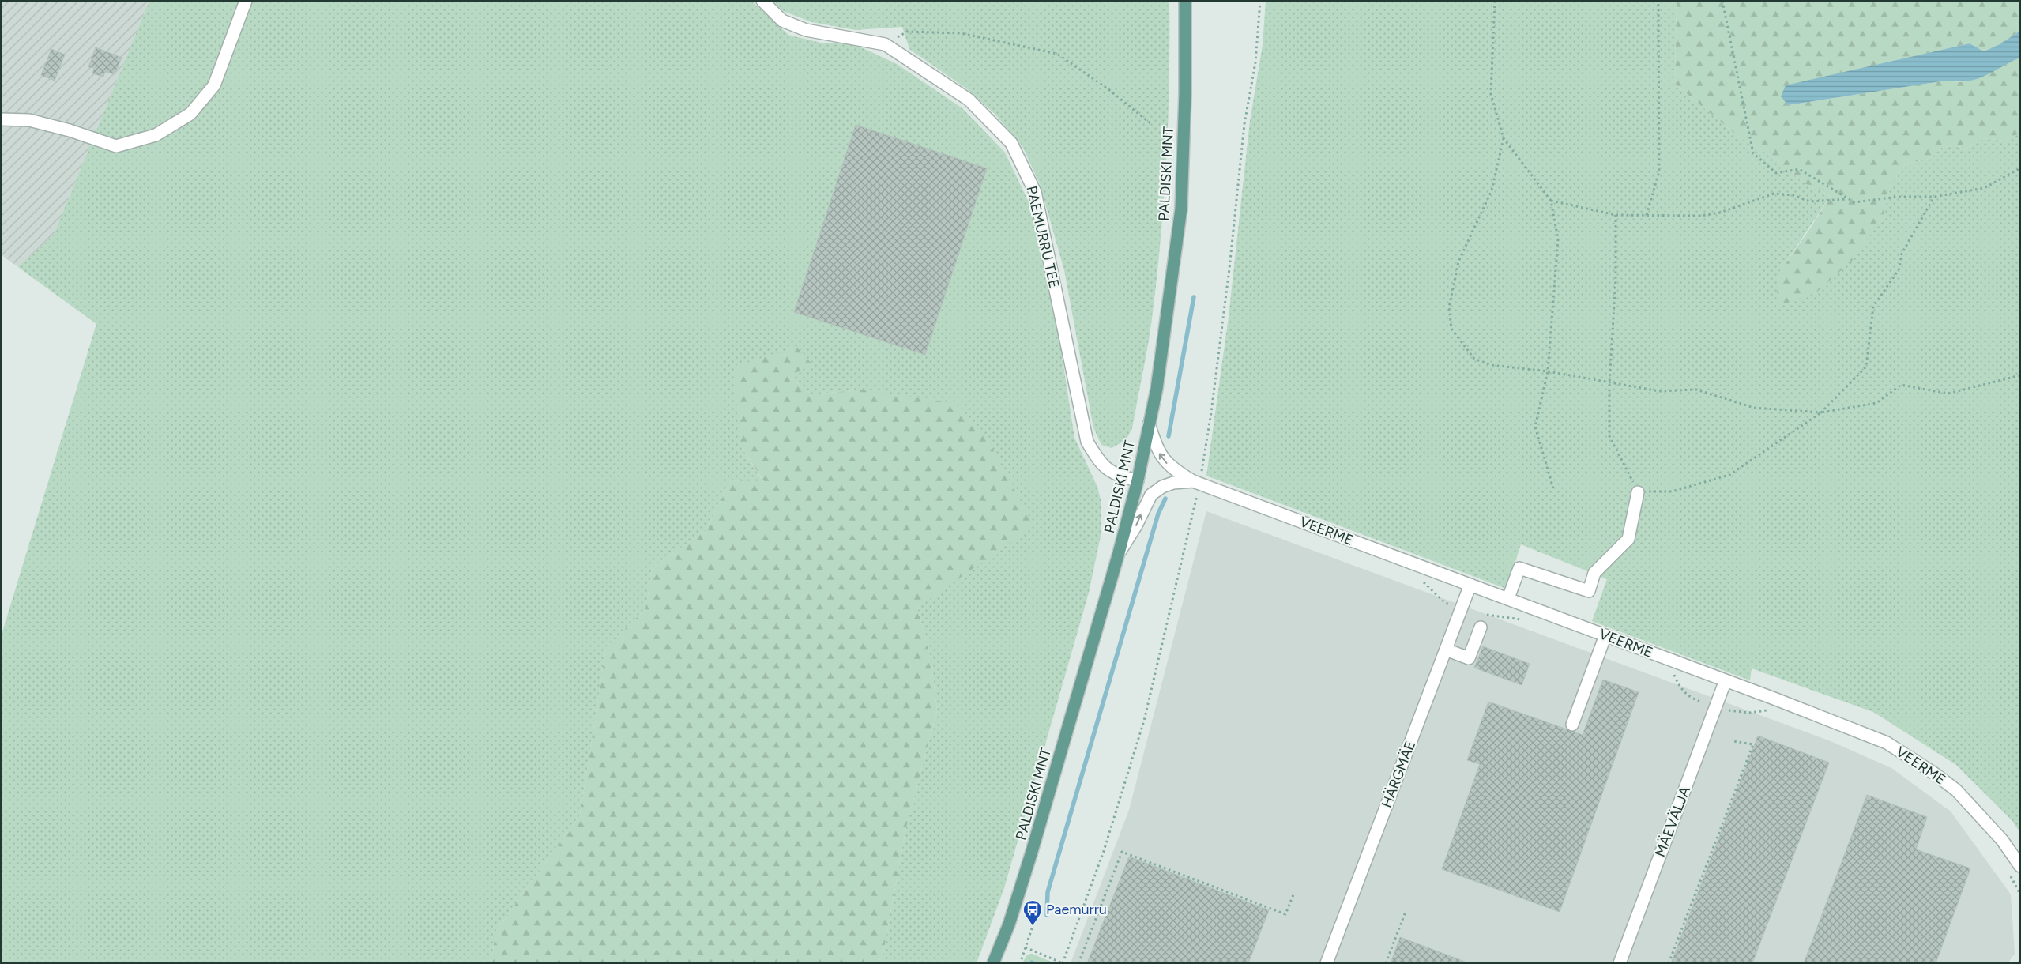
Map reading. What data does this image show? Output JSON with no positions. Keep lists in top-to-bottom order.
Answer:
{
  "streets": {
    "main road": ["PALDISKI MNT"],
    "street": [
      "PAEMURRU TEE",
      "VEERME",
      "HÄRGMÄE",
      "MÄEVÄLJA"
    ]
  },
  "crossings": [
    ["PALDISKI MNT", "PAEMURRU TEE"],
    ["PALDISKI MNT", "VEERME"],
    ["VEERME", "HÄRGMÄE"],
    ["VEERME", "MÄEVÄLJA"]
  ],
  "places": {
    "bus stop": ["Paemurru"]
  }
}
